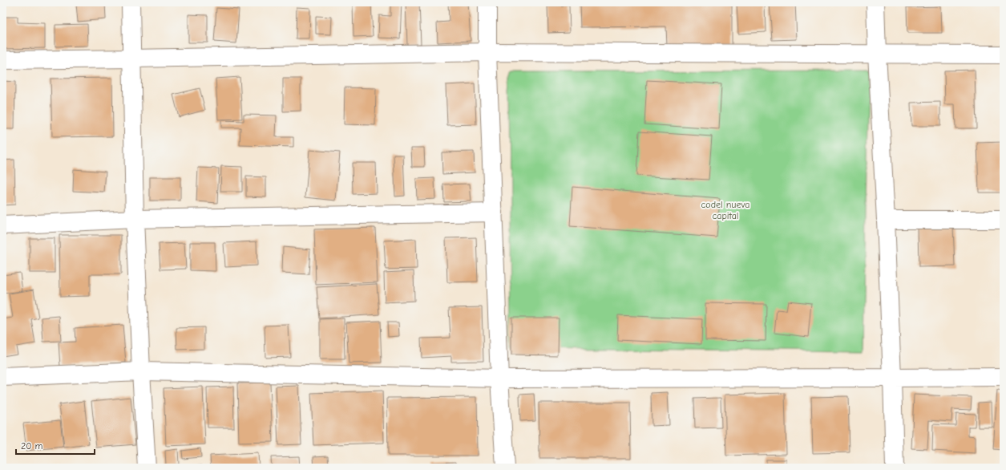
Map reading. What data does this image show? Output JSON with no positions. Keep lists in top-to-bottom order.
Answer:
{
  "parks": ["codel nueva capital"],
  "scale_bar": "20 m"
}
